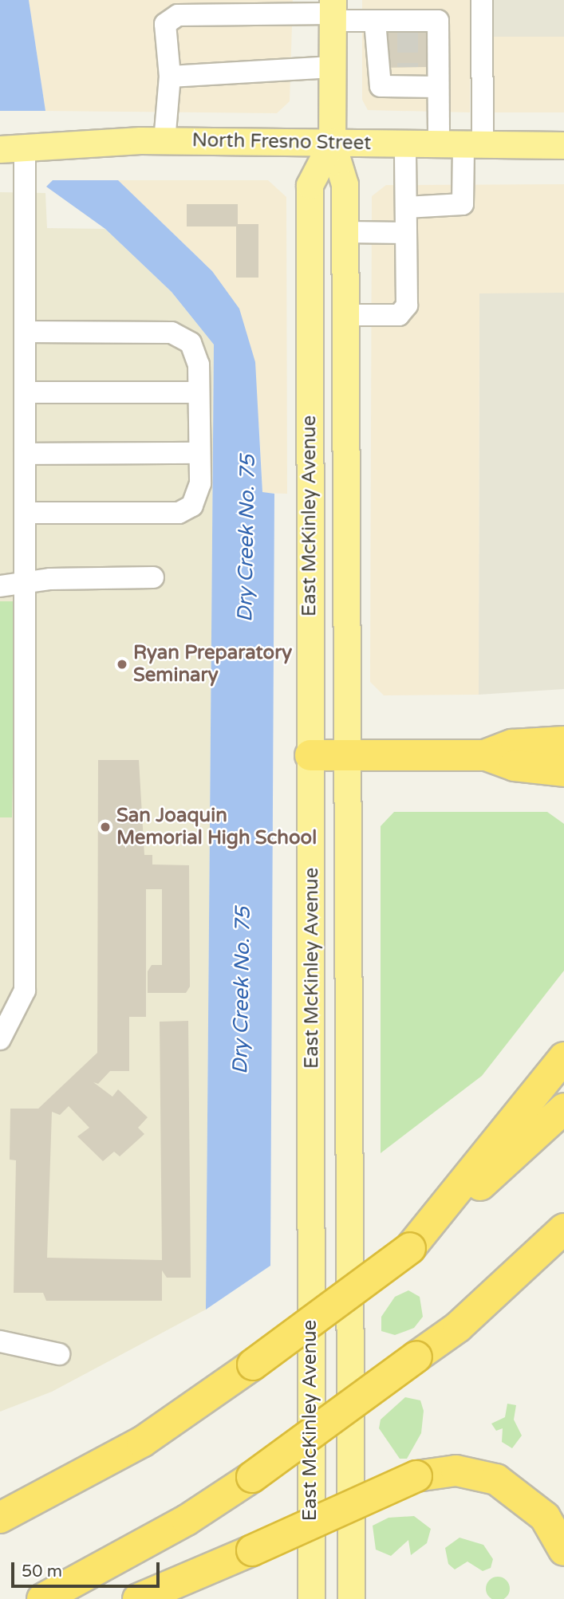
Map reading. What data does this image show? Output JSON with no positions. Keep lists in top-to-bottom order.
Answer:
{
  "streets": {
    "main road": ["North Fresno Street", "East McKinley Avenue"]
  },
  "crossings": [
    ["North Fresno Street", "East McKinley Avenue"]
  ],
  "water": ["Dry Creek No. 75"],
  "places": ["Ryan Preparatory Seminary", "San Joaquin Memorial High School"],
  "scale_bar": "50 m"
}
